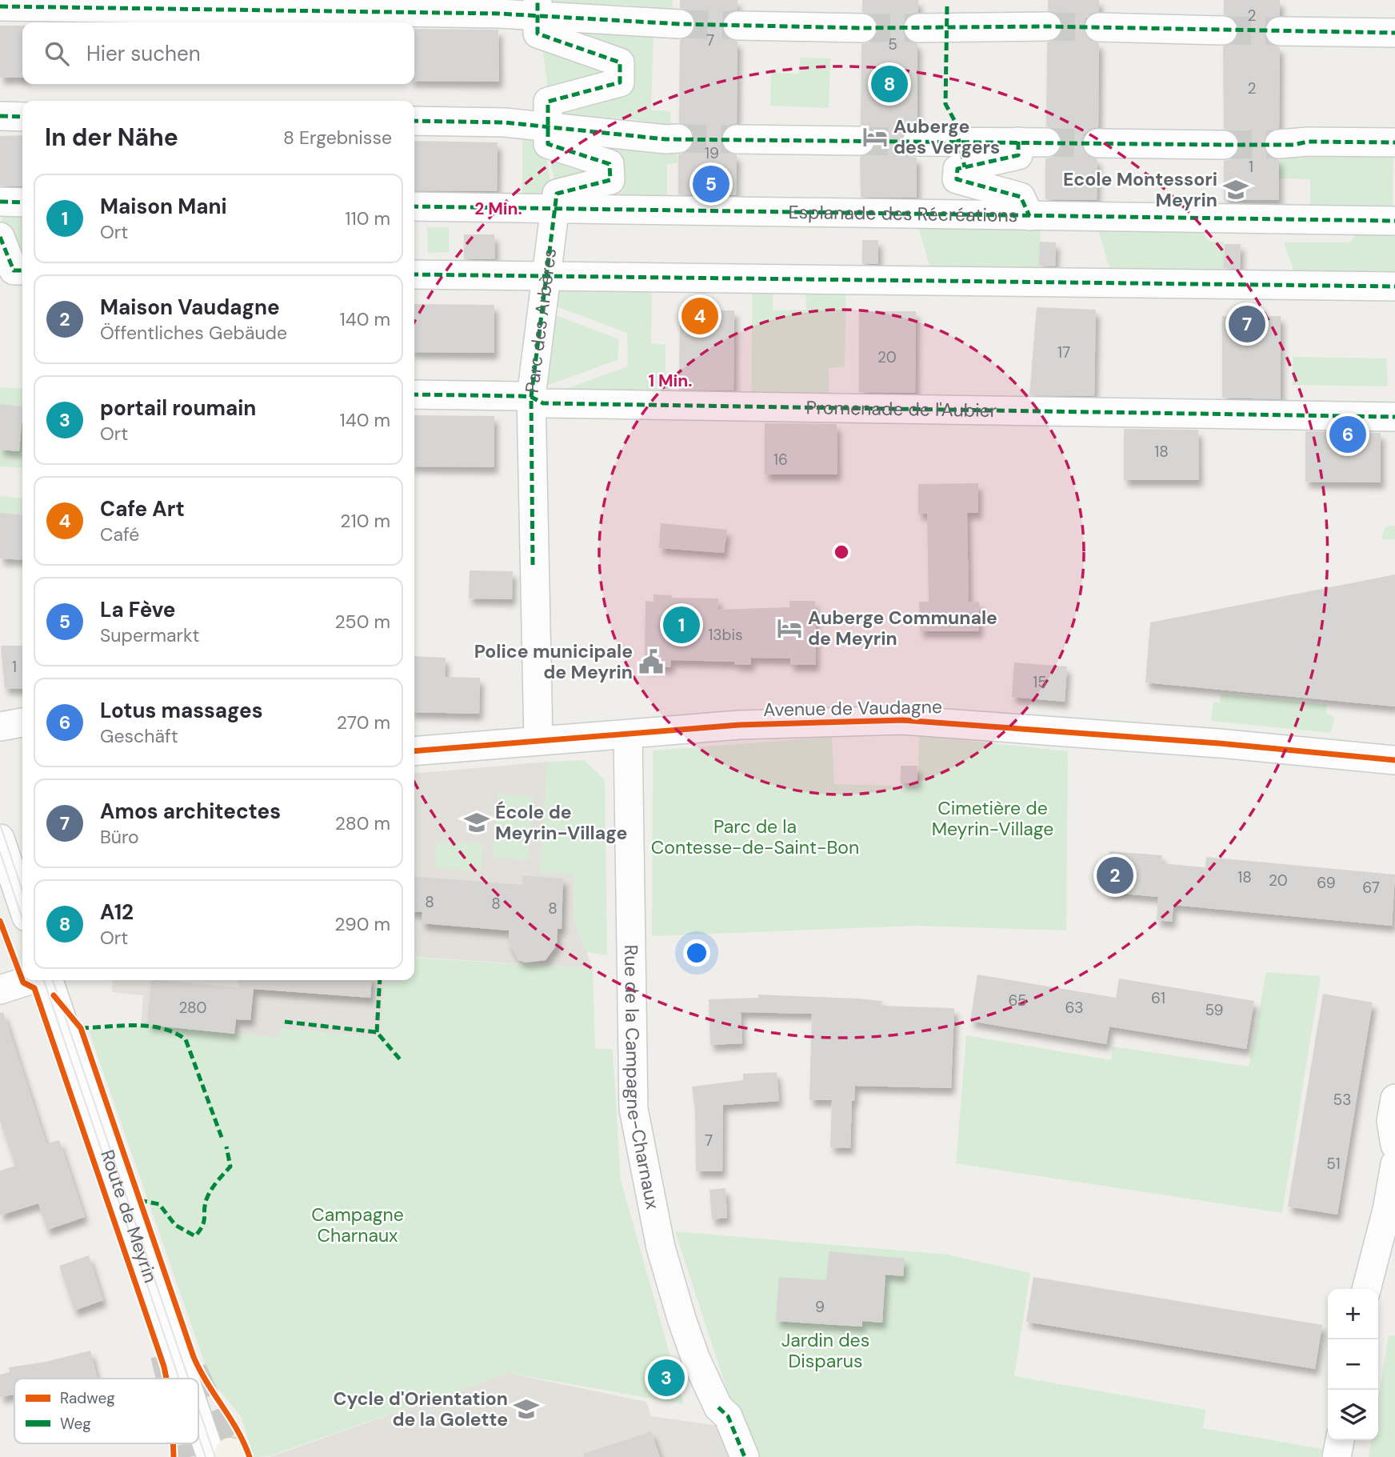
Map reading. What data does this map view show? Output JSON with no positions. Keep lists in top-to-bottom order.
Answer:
{
  "streets": {
    "street": [
      "Esplanade des Récréations",
      "Parc des Arbères",
      "Promenade de l'Aubier",
      "Avenue de Vaudagne",
      "Rue de la Campagne-Charnaux",
      "Route de Meyrin"
    ]
  },
  "crossings": [
    ["Esplanade des Récréations", "Parc des Arbères"],
    ["Parc des Arbères", "Promenade de l'Aubier"],
    ["Parc des Arbères", "Avenue de Vaudagne"],
    ["Avenue de Vaudagne", "Rue de la Campagne-Charnaux"]
  ],
  "parks": [
    "Cimetière de Meyrin-Village",
    "Parc de la Contesse-de-Saint-Bon",
    "Campagne Charnaux",
    "Jardin des Disparus"
  ],
  "places": {
    "hotel": ["Auberge des Vergers", "Auberge Communale de Meyrin"],
    "school or university": ["Ecole Montessori Meyrin", "École de Meyrin-Village", "Cycle d'Orientation de la Golette"],
    "public building": ["Police municipale de Meyrin"]
  },
  "house_numbers": [
    "2",
    "7",
    "5",
    "2",
    "19",
    "1",
    "17",
    "20",
    "18",
    "16",
    "13bis",
    "1",
    "15",
    "18",
    "20",
    "69",
    "67",
    "8",
    "8",
    "8",
    "61",
    "65",
    "280",
    "63",
    "59",
    "53",
    "7",
    "51",
    "9"
  ],
  "legend": ["Radweg", "Weg"],
  "page": {
    "search": "Hier suchen",
    "pins": [
      "8",
      "5",
      "4",
      "7",
      "6",
      "1",
      "2",
      "3"
    ],
    "heading": ["In der Nähe", "8 Ergebnisse"],
    "list": [
      {
        "mark": "1",
        "name": "Maison Mani",
        "note": "Ort",
        "value": "110 m"
      },
      {
        "mark": "2",
        "name": "Maison Vaudagne",
        "note": "Öffentliches Gebäude",
        "value": "140 m"
      },
      {
        "mark": "3",
        "name": "portail roumain",
        "note": "Ort",
        "value": "140 m"
      },
      {
        "mark": "4",
        "name": "Cafe Art",
        "note": "Café",
        "value": "210 m"
      },
      {
        "mark": "5",
        "name": "La Fève",
        "note": "Supermarkt",
        "value": "250 m"
      },
      {
        "mark": "6",
        "name": "Lotus massages",
        "note": "Geschäft",
        "value": "270 m"
      },
      {
        "mark": "7",
        "name": "Amos architectes",
        "note": "Büro",
        "value": "280 m"
      },
      {
        "mark": "8",
        "name": "A12",
        "note": "Ort",
        "value": "290 m"
      }
    ],
    "map_buttons": ["+", "−"]
  },
  "rings": ["2 Min.", "1 Min."]
}
